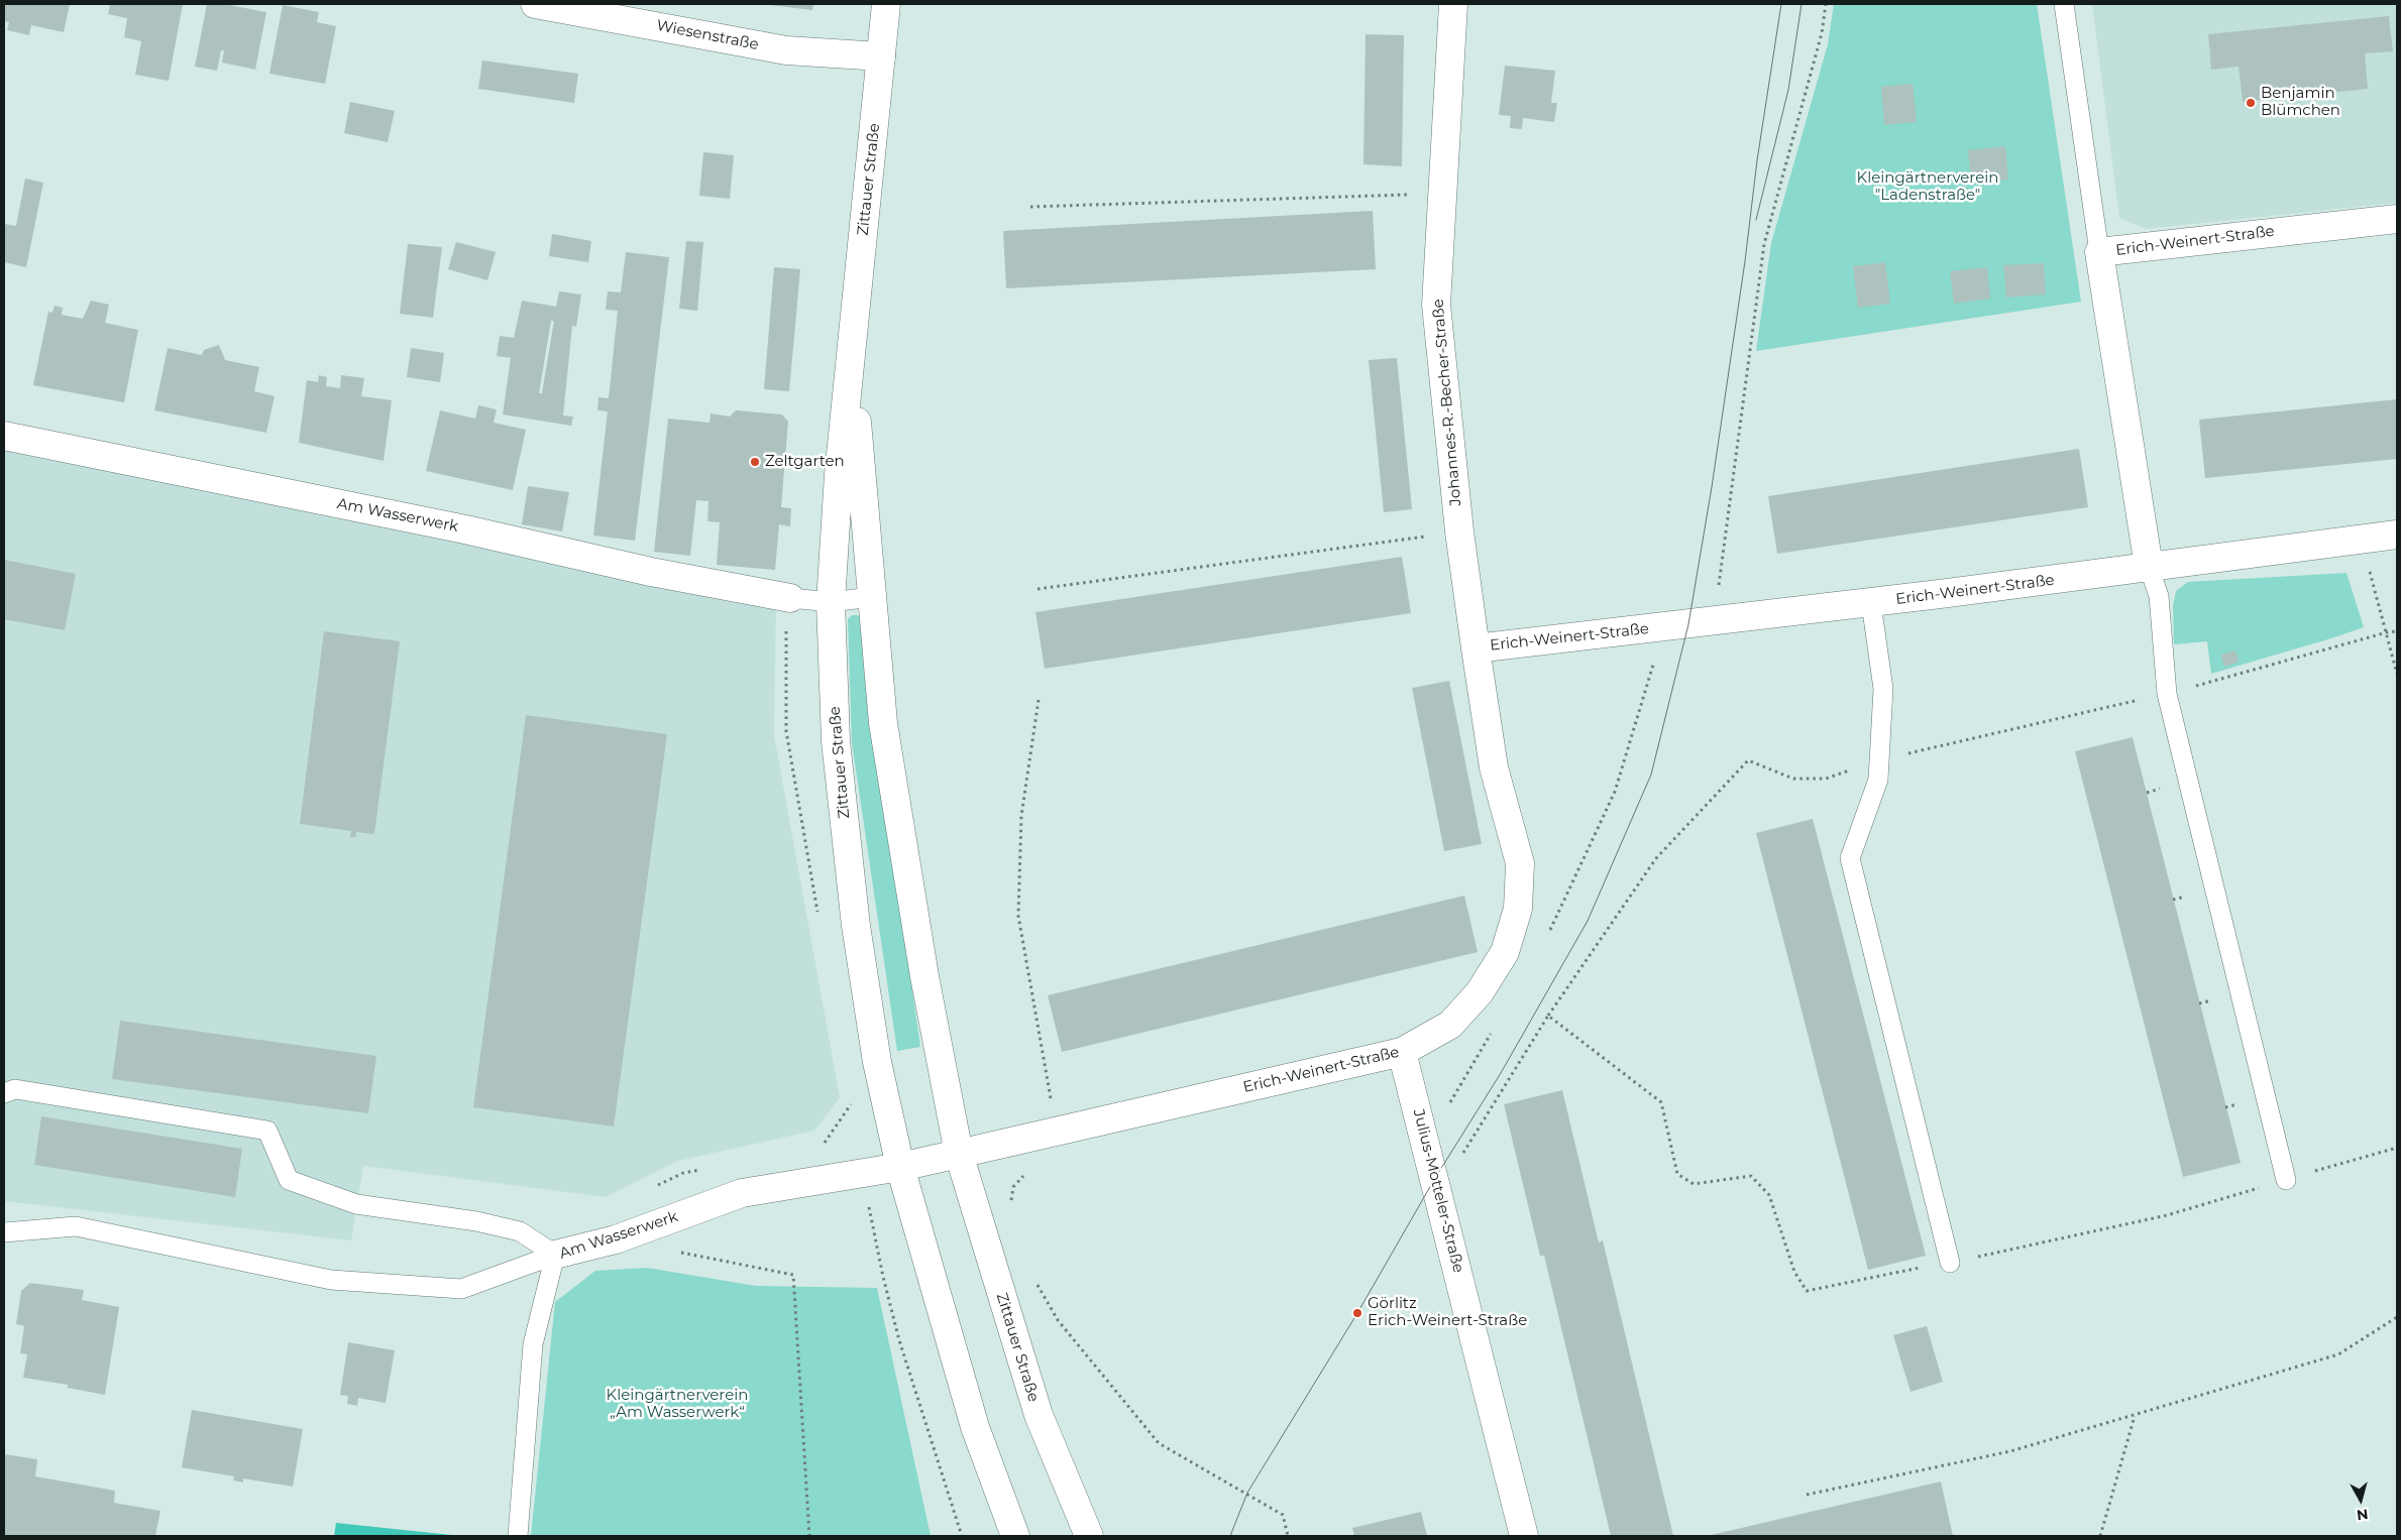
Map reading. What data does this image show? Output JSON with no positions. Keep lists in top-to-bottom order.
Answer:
{
  "streets": {
    "street": [
      "Wiesenstraße",
      "Zittauer Straße",
      "Erich-Weinert-Straße",
      "Johannes-R.-Becher-Straße",
      "Am Wasserwerk",
      "Julius-Motteler-Straße"
    ]
  },
  "crossings": [
    ["Wiesenstraße", "Zittauer Straße"],
    ["Zittauer Straße", "Erich-Weinert-Straße"],
    ["Zittauer Straße", "Am Wasserwerk"],
    ["Erich-Weinert-Straße", "Johannes-R.-Becher-Straße"],
    ["Erich-Weinert-Straße", "Julius-Motteler-Straße"]
  ],
  "parks": ["Kleingärtnerverein \"Ladenstraße\"", "Kleingärtnerverein „Am Wasserwerk“"],
  "places": ["Benjamin Blümchen", "Zeltgarten", "Görlitz Erich-Weinert-Straße"],
  "north": "bottom"
}
